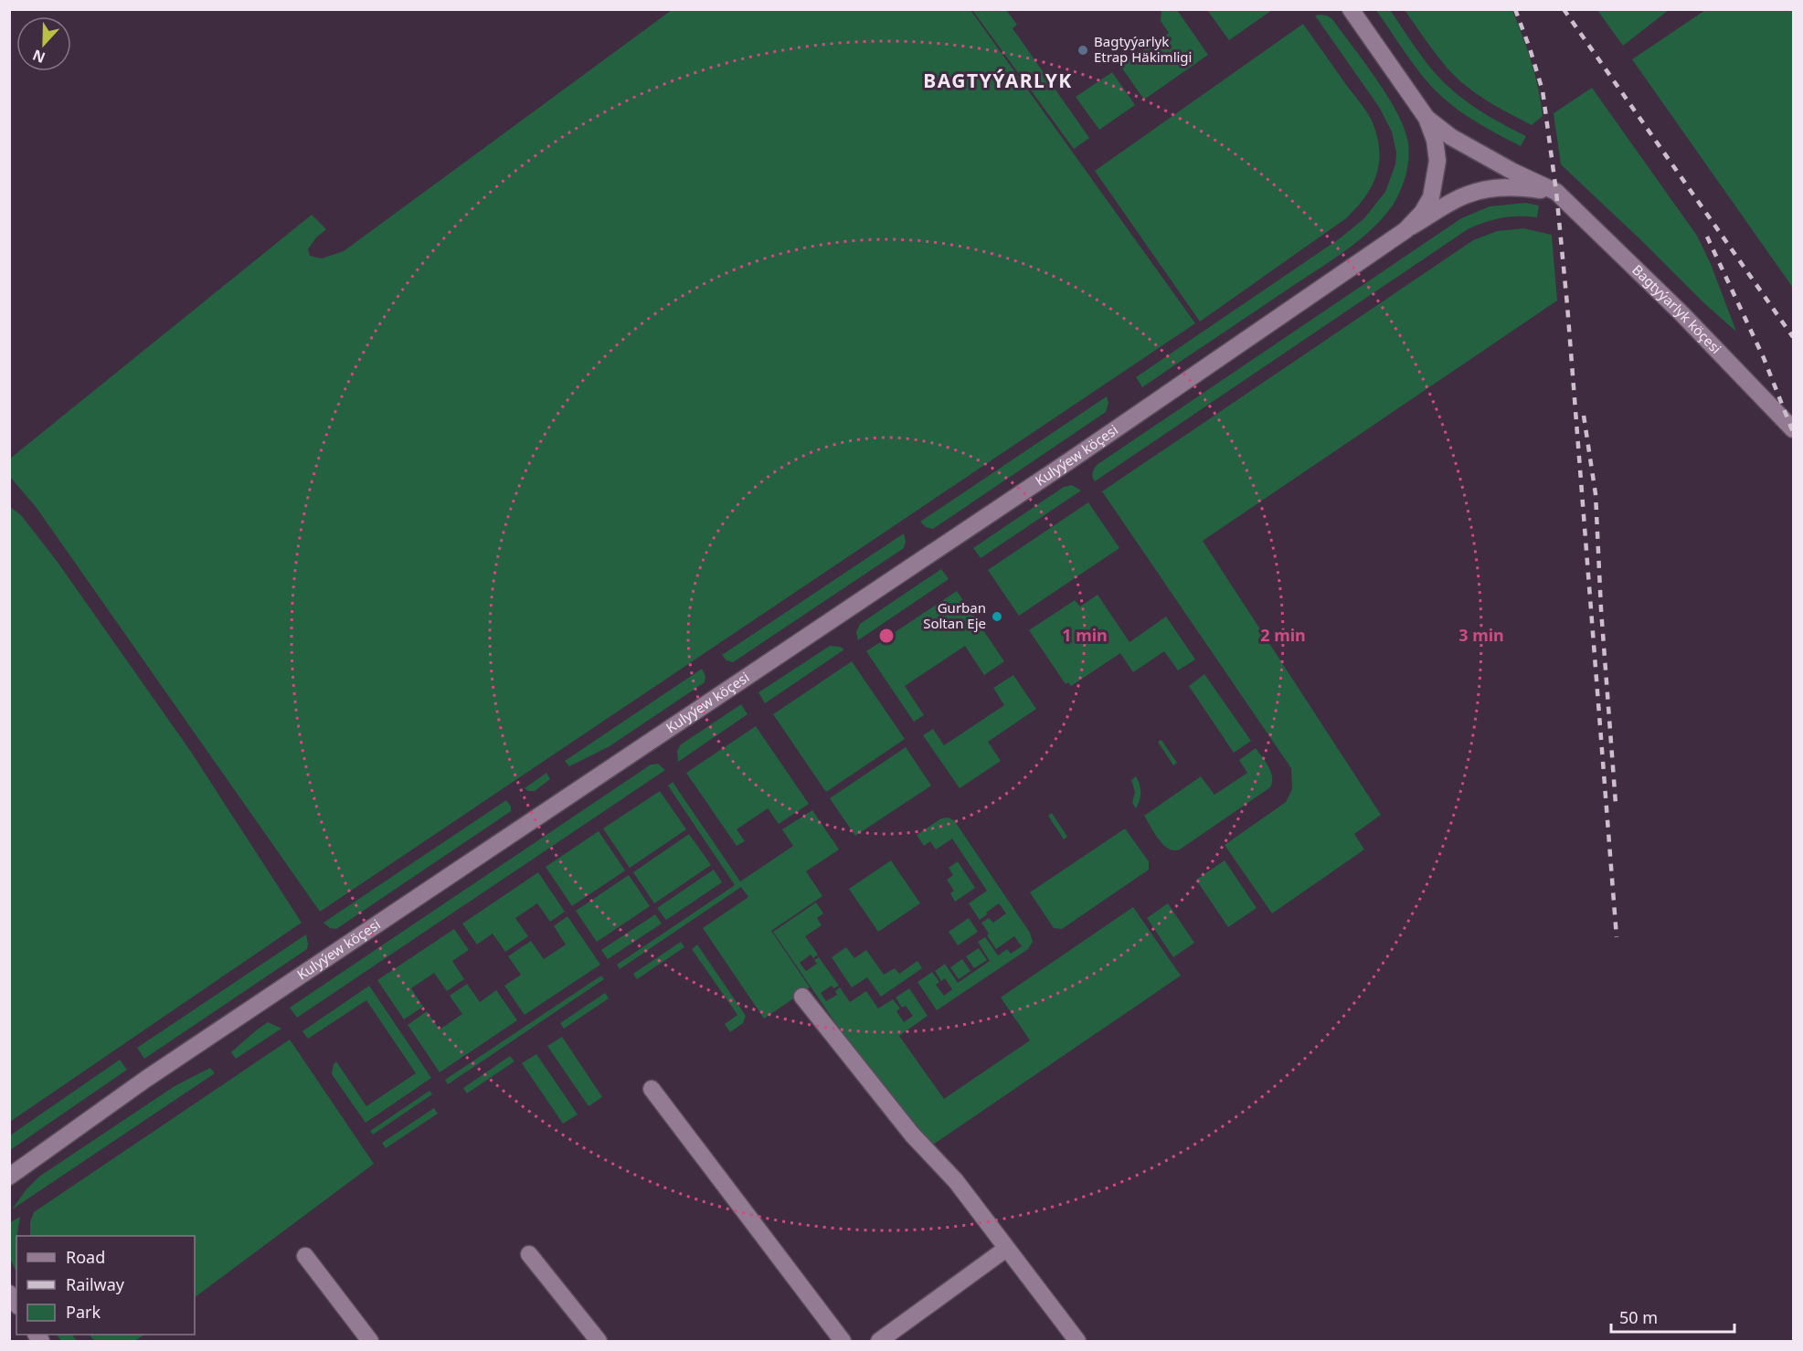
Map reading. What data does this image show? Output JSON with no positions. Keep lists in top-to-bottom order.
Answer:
{
  "streets": {
    "street": ["Bagtyýarlyk köçesi", "Kulyýew köçesi"]
  },
  "districts": ["BAGTYÝARLYK"],
  "places": ["Bagtyýarlyk Etrap Häkimligi", "Gurban Soltan Eje"],
  "legend": ["Road", "Railway", "Park"],
  "scale_bar": "50 m",
  "north": "bottom",
  "rings": ["1 min", "2 min", "3 min"]
}
